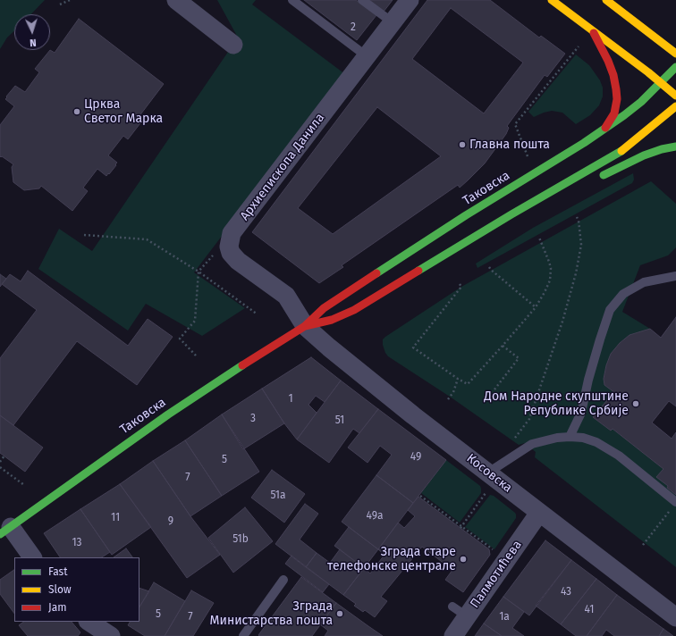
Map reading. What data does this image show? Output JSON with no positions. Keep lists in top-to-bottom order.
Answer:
{
  "streets": {
    "main road": ["Таковска"],
    "street": ["Архиепископа Данила", "Косовска", "Палмотићева"]
  },
  "crossings": [
    ["Архиепископа Данила", "Таковска"],
    ["Архиепископа Данила", "Косовска"],
    ["Таковска", "Косовска"],
    ["Косовска", "Палмотићева"]
  ],
  "places": [
    "Црква Светог Марка",
    "Главна пошта",
    "Дом Народне скупштине Републике Србије",
    "Зграда старе телефонске централе",
    "Зграда Министарства пошта"
  ],
  "house_numbers": [
    "2",
    "1",
    "3",
    "51",
    "49",
    "5",
    "7",
    "51a",
    "49a",
    "11",
    "9",
    "51b",
    "13",
    "43",
    "41",
    "5",
    "7",
    "1a"
  ],
  "legend": ["Fast", "Slow", "Jam"],
  "north": "bottom"
}
